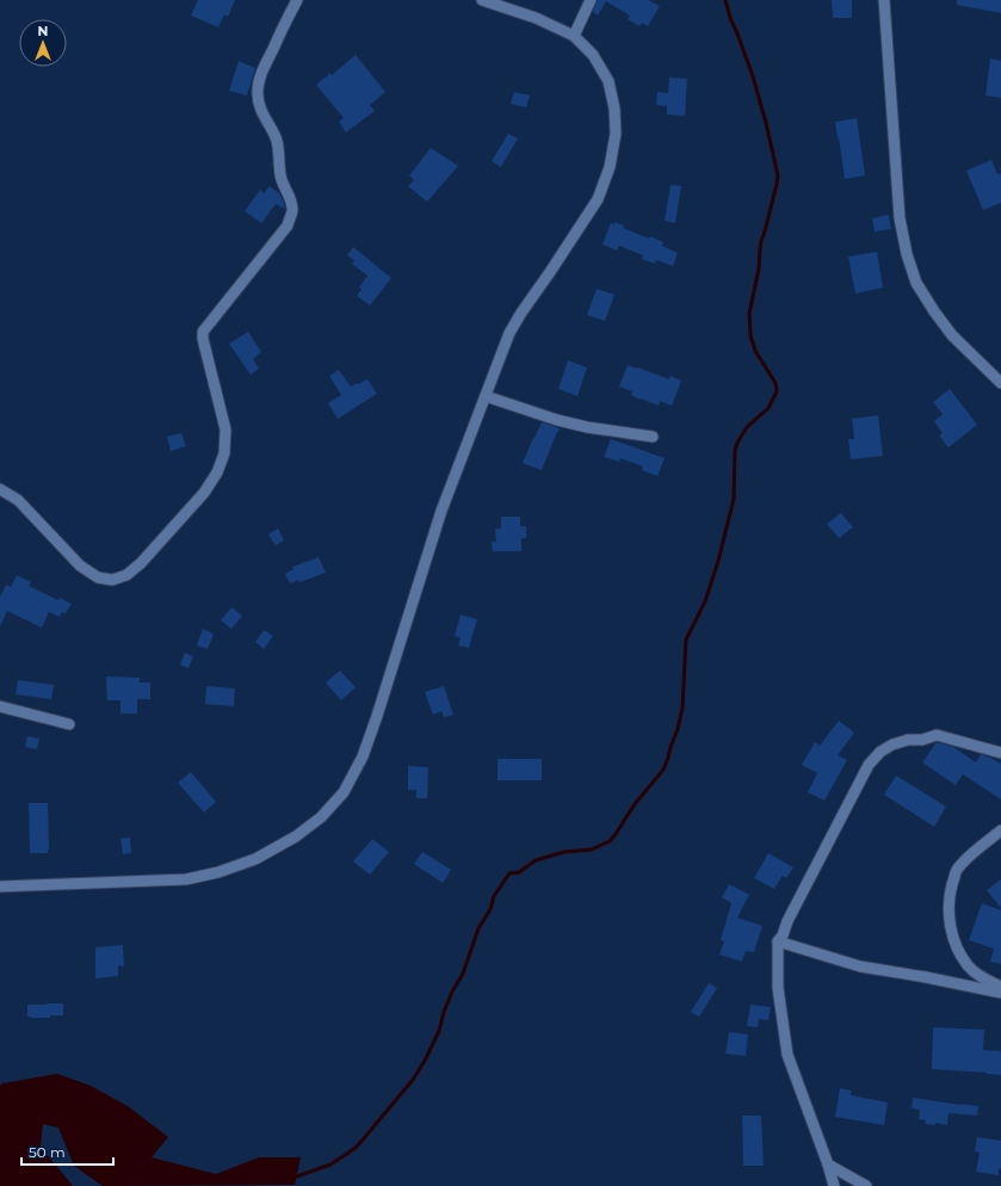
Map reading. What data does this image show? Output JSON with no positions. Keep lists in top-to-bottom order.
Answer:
{
  "scale_bar": "50 m",
  "north": "top"
}
